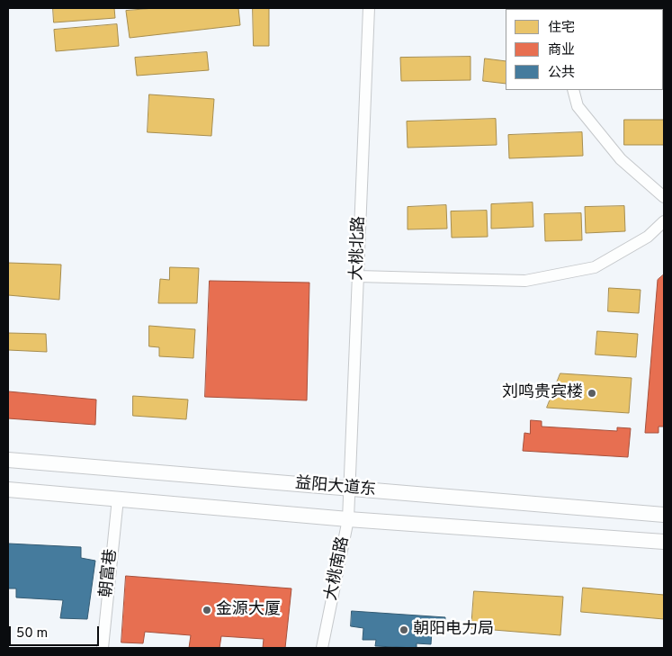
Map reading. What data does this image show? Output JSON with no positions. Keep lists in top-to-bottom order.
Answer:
{
  "streets": {
    "main road": ["益阳大道东"],
    "street": ["大桃北路", "大桃南路", "朝富巷"]
  },
  "crossings": [
    ["大桃北路", "益阳大道东"],
    ["大桃北路", "大桃南路"],
    ["益阳大道东", "大桃南路"]
  ],
  "places": ["刘鸣贵宾楼", "金源大厦", "朝阳电力局"],
  "legend": ["住宅", "商业", "公共"],
  "scale_bar": "50 m"
}
